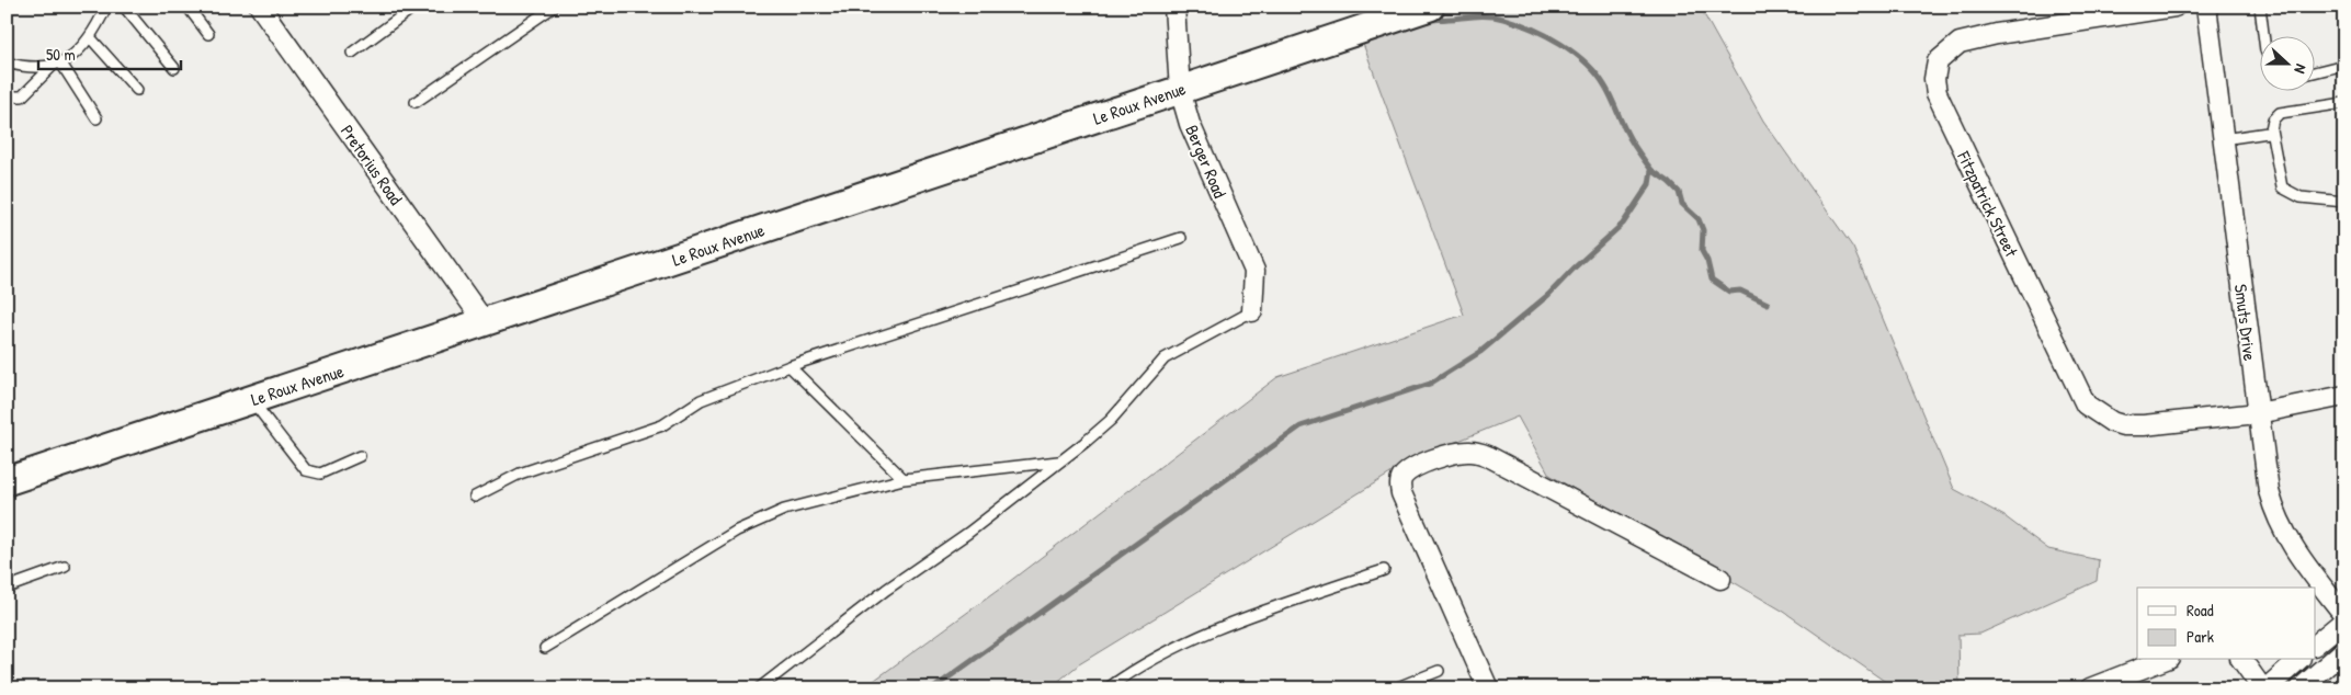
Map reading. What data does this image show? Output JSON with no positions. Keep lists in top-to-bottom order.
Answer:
{
  "streets": {
    "main road": ["Le Roux Avenue"],
    "street": [
      "Berger Road",
      "Pretorius Road",
      "Fitzpatrick Street",
      "Smuts Drive"
    ]
  },
  "crossings": [
    ["Le Roux Avenue", "Berger Road"],
    ["Le Roux Avenue", "Pretorius Road"],
    ["Fitzpatrick Street", "Smuts Drive"]
  ],
  "legend": ["Road", "Park"],
  "scale_bar": "50 m",
  "north": "right"
}
